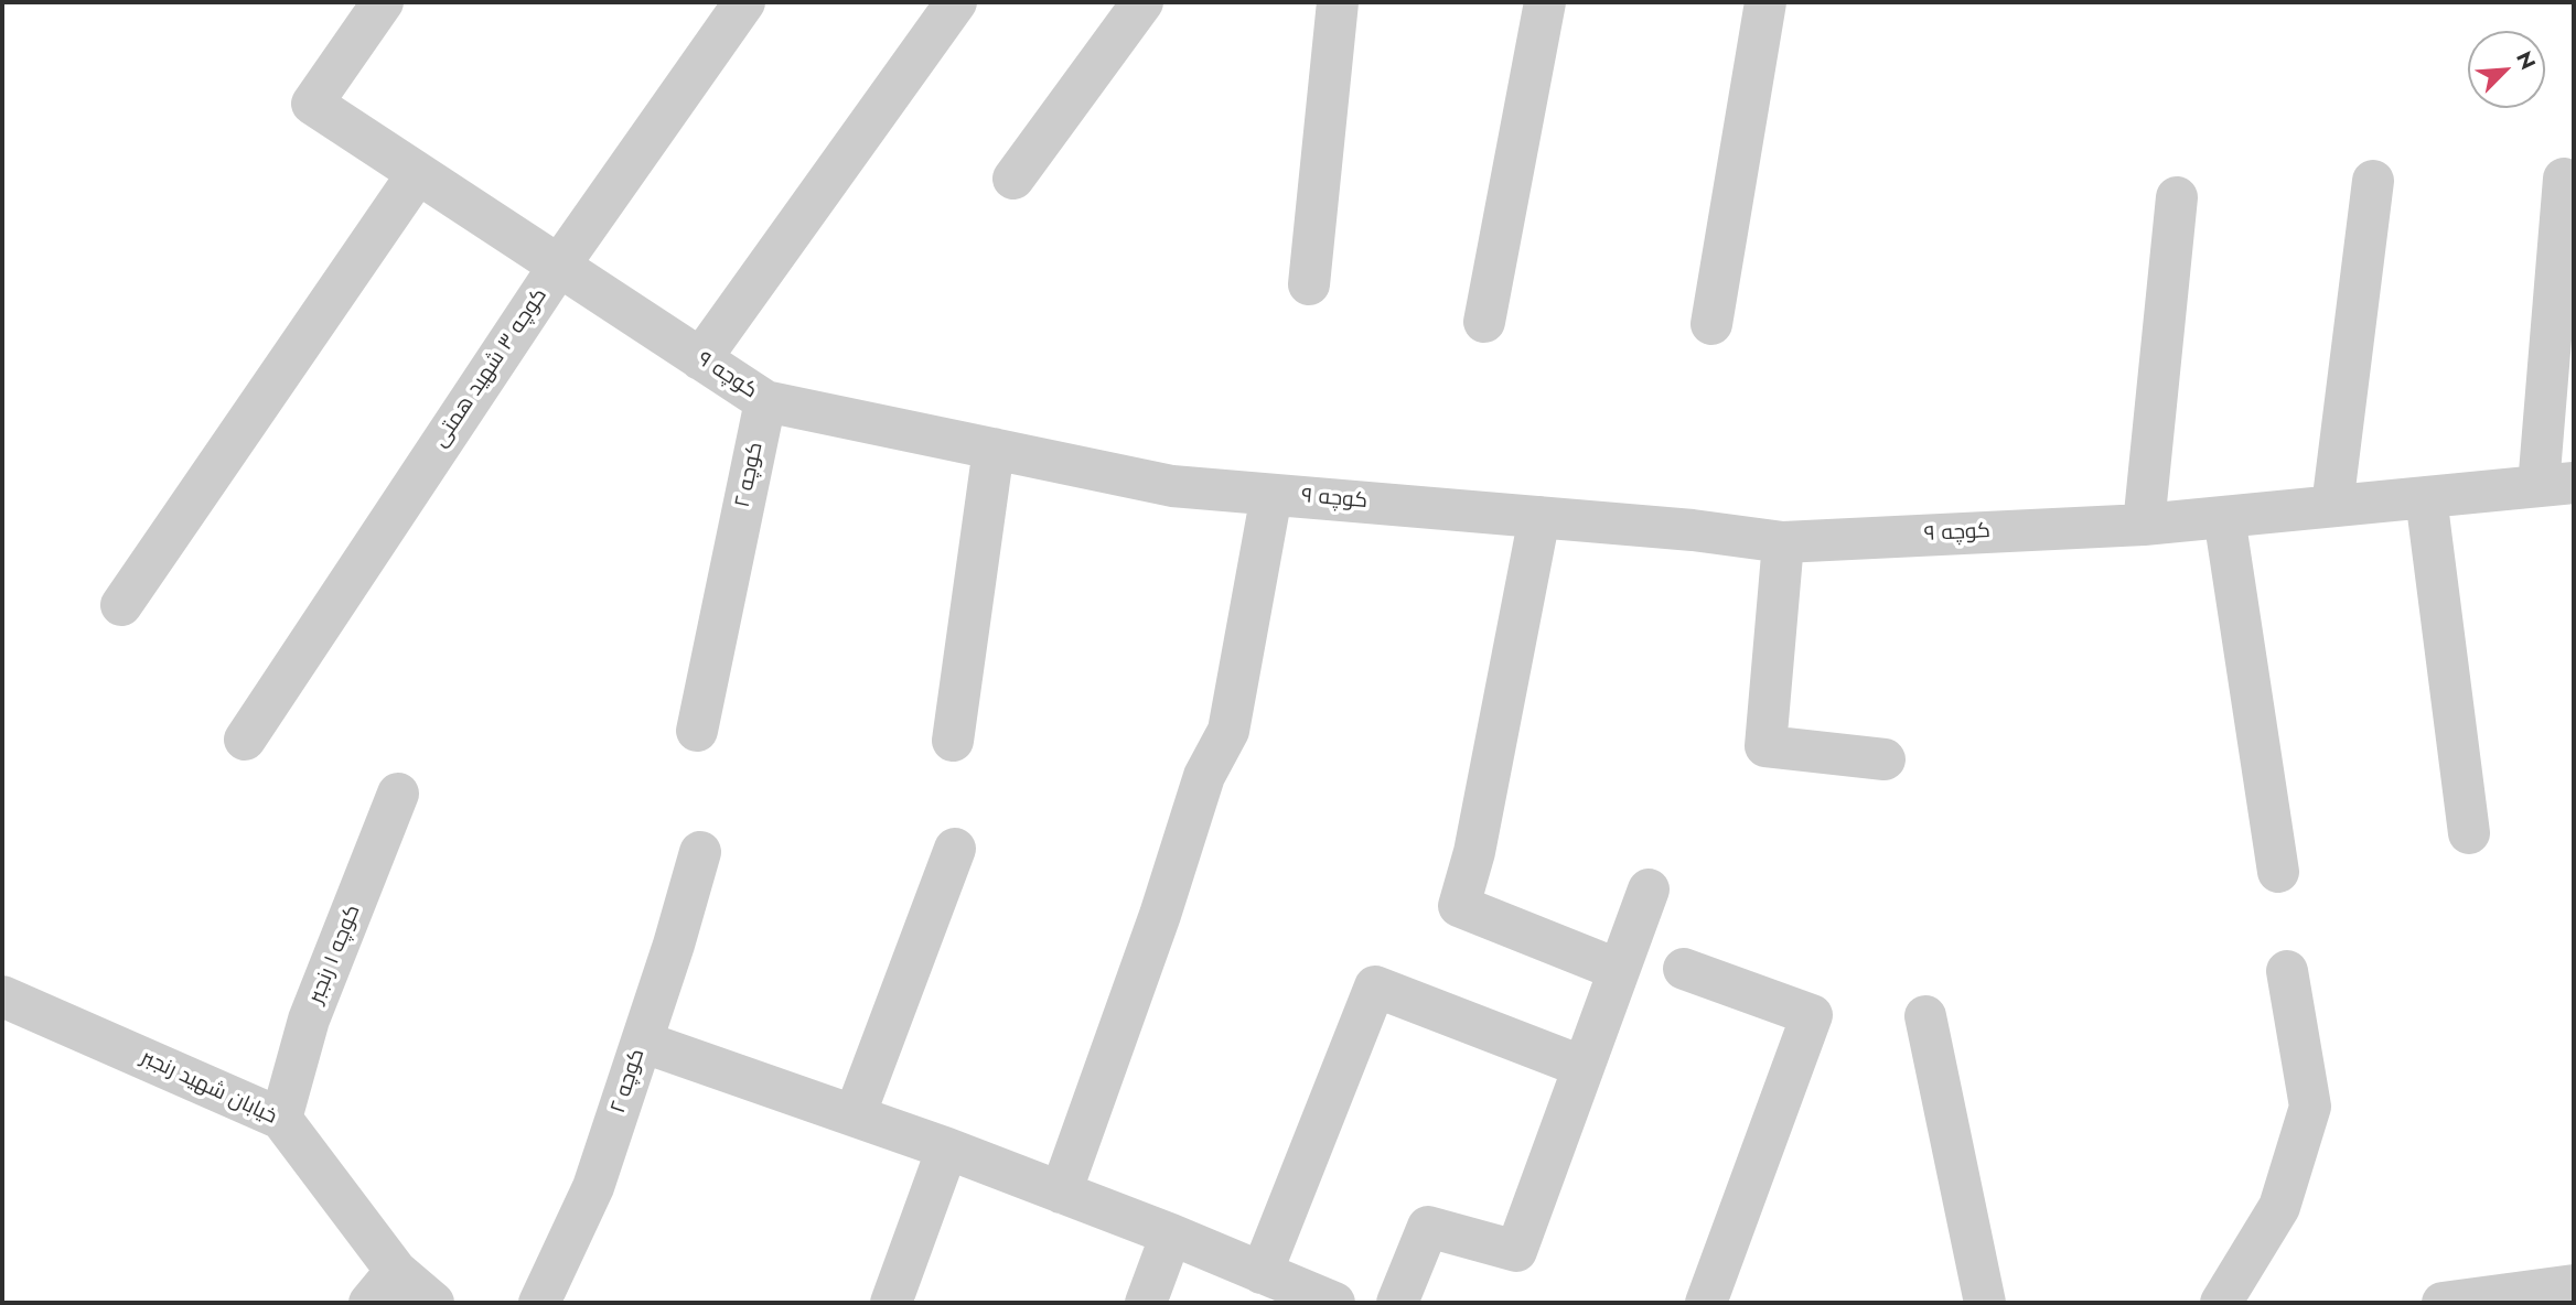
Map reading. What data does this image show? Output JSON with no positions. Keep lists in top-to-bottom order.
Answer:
{
  "streets": {
    "street": [
      "کوچه ۳ شهید همتی",
      "کوچه ۹",
      "کوچه ۲",
      "کوچه ۱ رنجبر",
      "خیابان شهید رنجبر"
    ]
  },
  "crossings": [
    ["کوچه ۳ شهید همتی", "کوچه ۹"],
    ["کوچه ۹", "کوچه ۲"],
    ["کوچه ۱ رنجبر", "خیابان شهید رنجبر"]
  ],
  "north": "top right"
}
